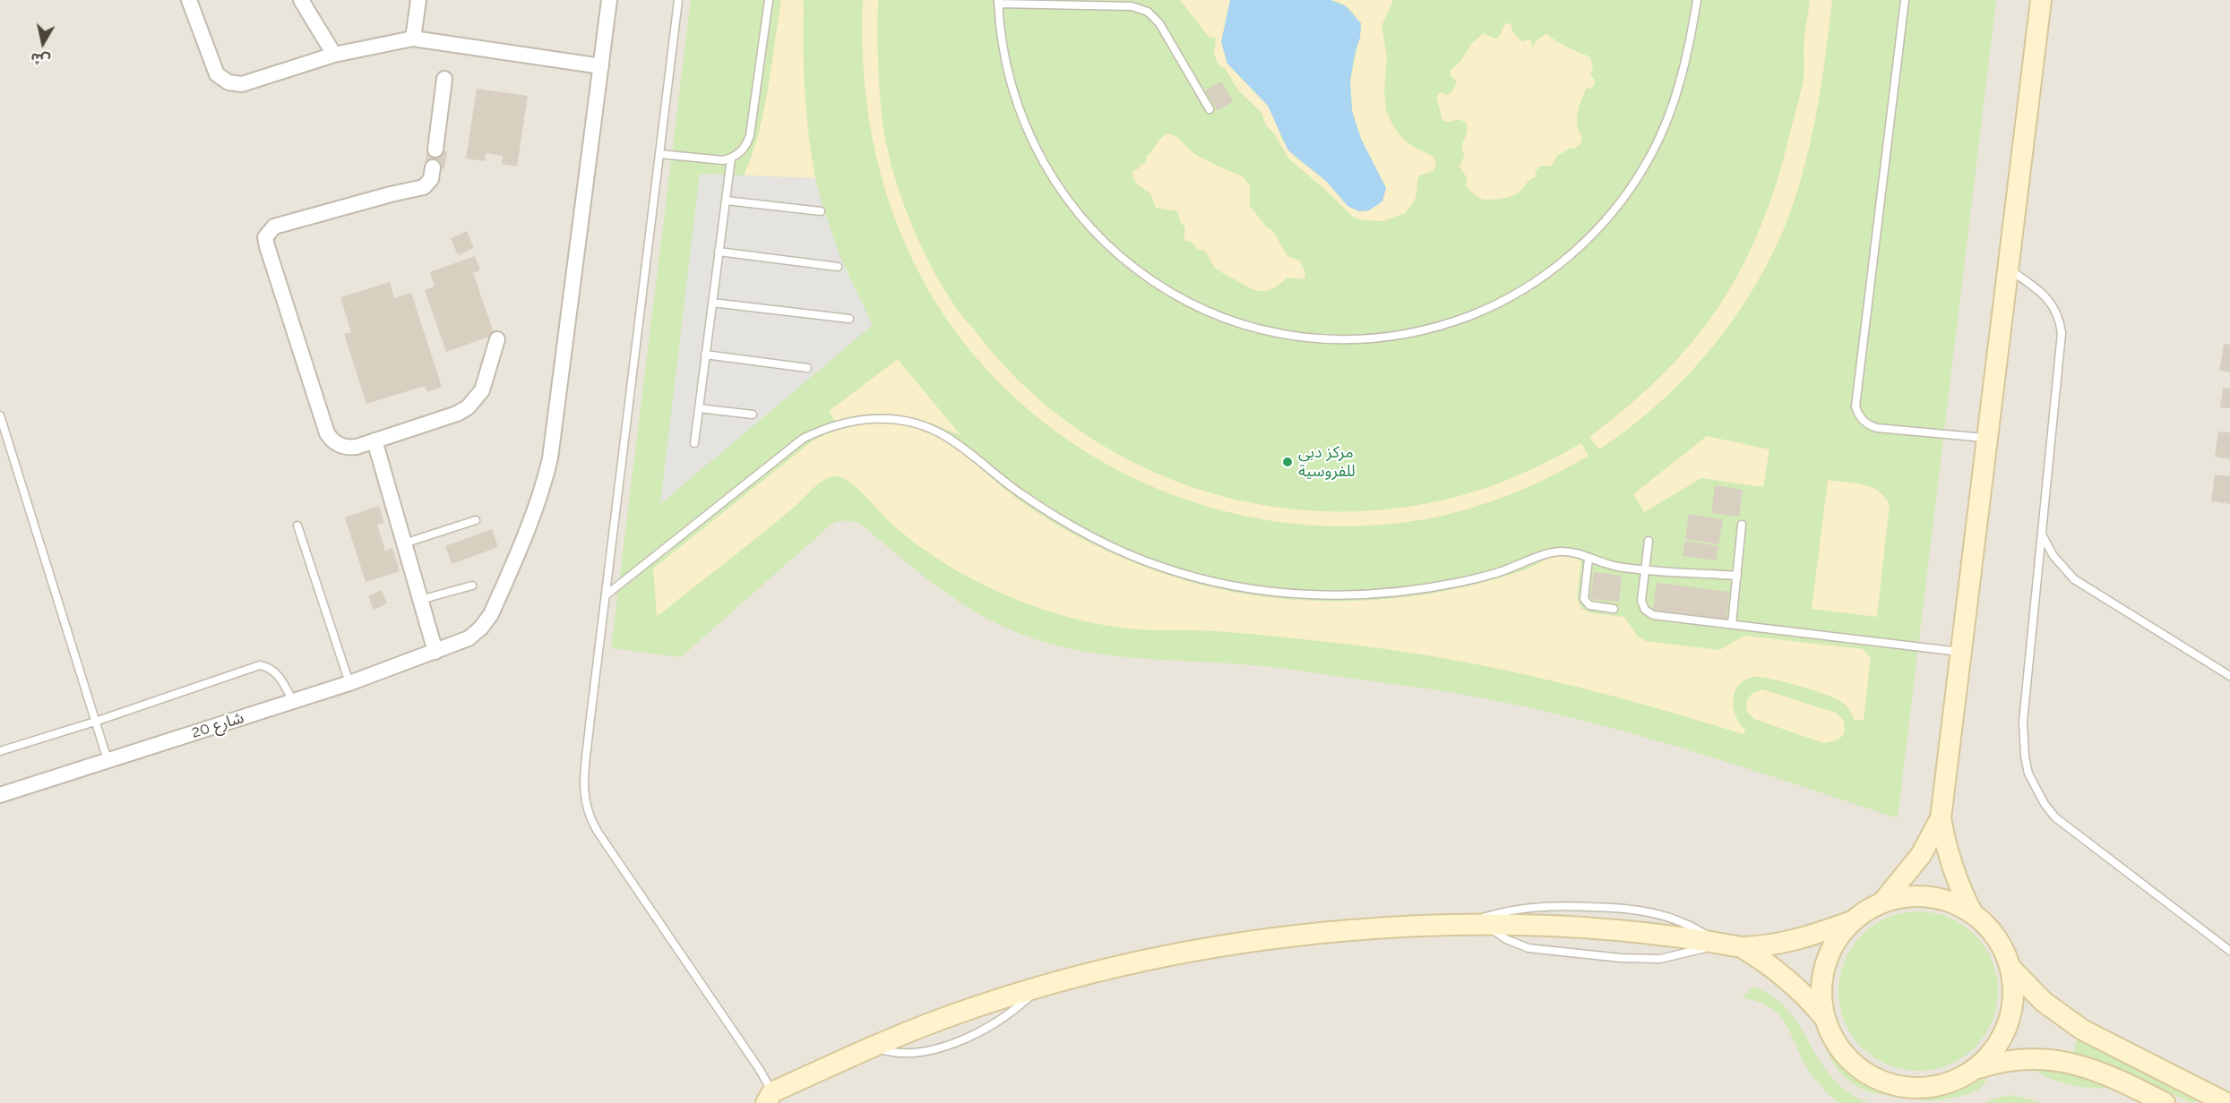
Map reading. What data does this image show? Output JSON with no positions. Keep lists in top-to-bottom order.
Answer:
{
  "streets": {
    "street": ["شارع 20"]
  },
  "places": ["مركز دبي للفروسية"],
  "north": "bottom"
}
